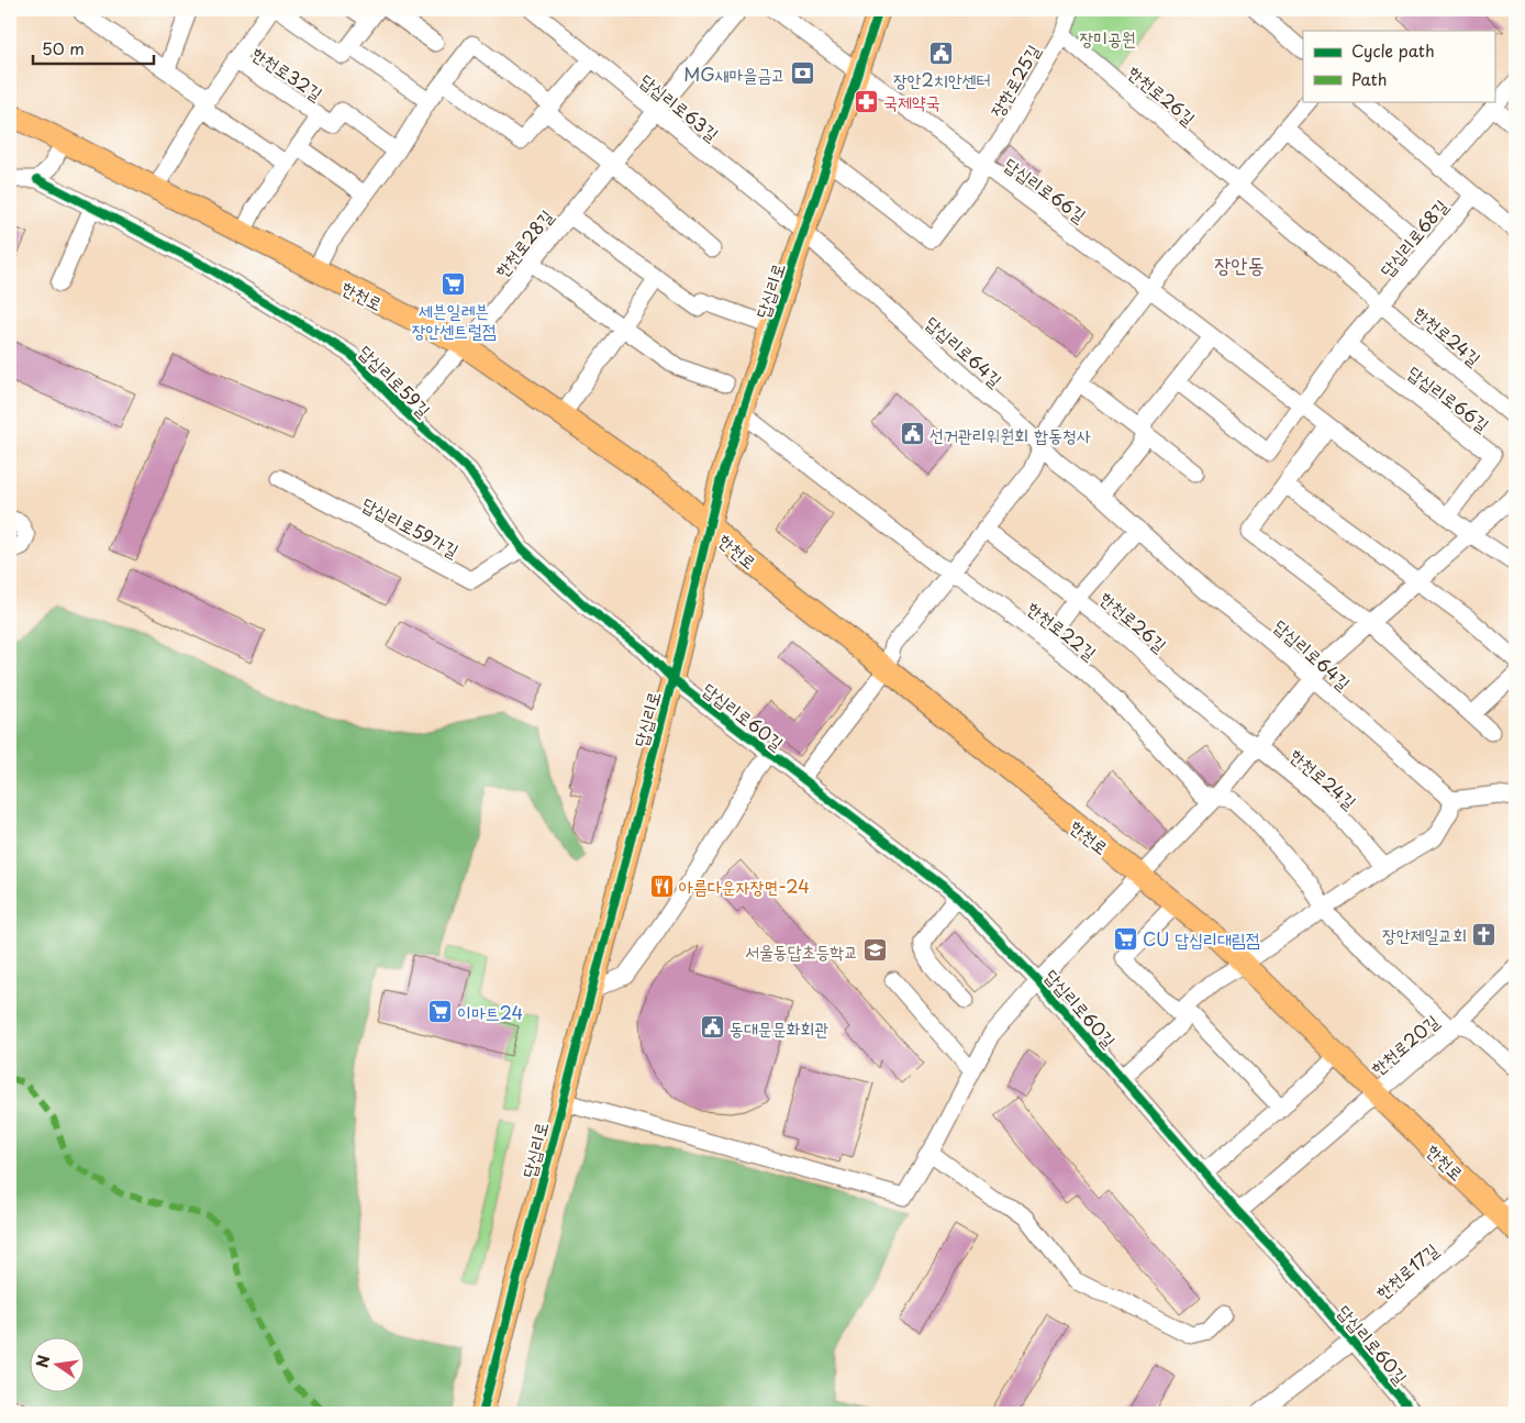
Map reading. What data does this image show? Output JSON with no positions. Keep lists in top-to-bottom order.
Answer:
{
  "streets": {
    "main road": ["답십리로", "한천로"],
    "street": [
      "한천로32길",
      "장한로25길",
      "한천로26길",
      "답십리로63길",
      "답십리로66길",
      "답십리로68길",
      "한천로28길",
      "한천로24길",
      "답십리로64길",
      "답십리로59길",
      "답십리로59가길",
      "한천로22길",
      "답십리로60길",
      "한천로20길",
      "한천로17길"
    ]
  },
  "crossings": [
    ["한천로32길", "한천로"],
    ["장한로25길", "한천로26길"],
    ["장한로25길", "답십리로66길"],
    ["한천로26길", "답십리로68길"],
    ["한천로26길", "한천로24길"],
    ["답십리로63길", "한천로28길"],
    ["답십리로63길", "답십리로"],
    ["답십리로63길", "답십리로64길"],
    ["답십리로66길", "답십리로"],
    ["답십리로68길", "한천로24길"],
    ["한천로28길", "답십리로"],
    ["한천로28길", "한천로"],
    ["한천로28길", "답십리로59길"],
    ["답십리로", "한천로"],
    ["답십리로", "답십리로64길"],
    ["답십리로", "답십리로59길"],
    ["답십리로", "한천로22길"],
    ["답십리로", "답십리로60길"],
    ["한천로", "한천로20길"],
    ["한천로", "한천로17길"],
    ["답십리로59길", "답십리로59가길"],
    ["답십리로59길", "답십리로60길"],
    ["한천로22길", "한천로20길"],
    ["답십리로60길", "한천로17길"]
  ],
  "districts": ["장안동"],
  "parks": ["장미공원"],
  "places": {
    "public building": ["장안2치안센터", "선거관리위원회 합동청사", "동대문문화회관"],
    "bank": ["MG새마을금고"],
    "pharmacy": ["국제약국"],
    "supermarket": ["세븐일레븐 장안센트럴점", "CU 답십리대림점", "이마트24"],
    "restaurant": ["아름다운자장면-24"],
    "church": ["장안제일교회"],
    "school or university": ["서울동답초등학교"]
  },
  "legend": ["Cycle path", "Path"],
  "scale_bar": "50 m",
  "north": "left"
}
